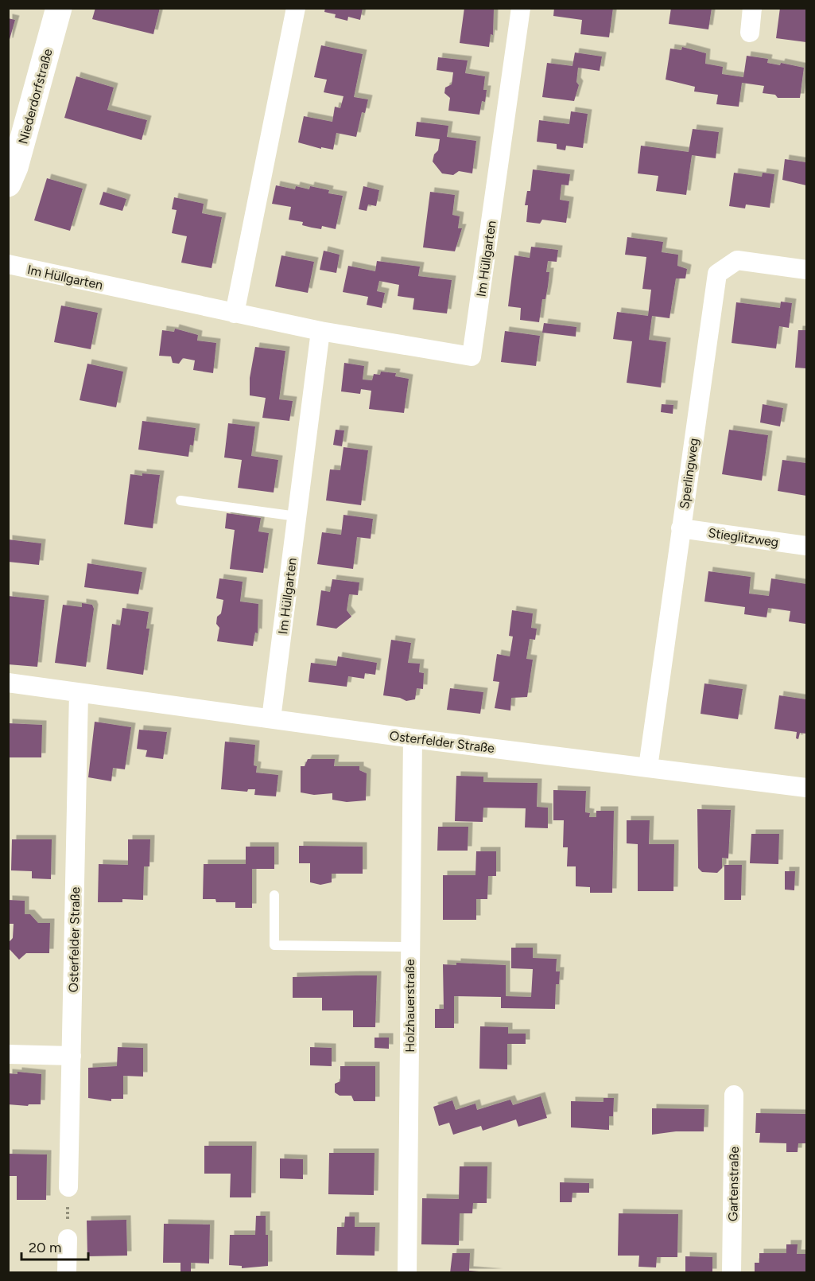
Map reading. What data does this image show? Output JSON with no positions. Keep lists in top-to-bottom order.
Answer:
{
  "streets": {
    "main road": ["Niederdorfstraße"],
    "street": [
      "Im Hüllgarten",
      "Sperlingweg",
      "Stieglitzweg",
      "Osterfelder Straße",
      "Holzhauerstraße",
      "Gartenstraße"
    ]
  },
  "crossings": [
    ["Im Hüllgarten", "Osterfelder Straße"],
    ["Sperlingweg", "Stieglitzweg"],
    ["Sperlingweg", "Osterfelder Straße"],
    ["Osterfelder Straße", "Holzhauerstraße"]
  ],
  "scale_bar": "20 m"
}
